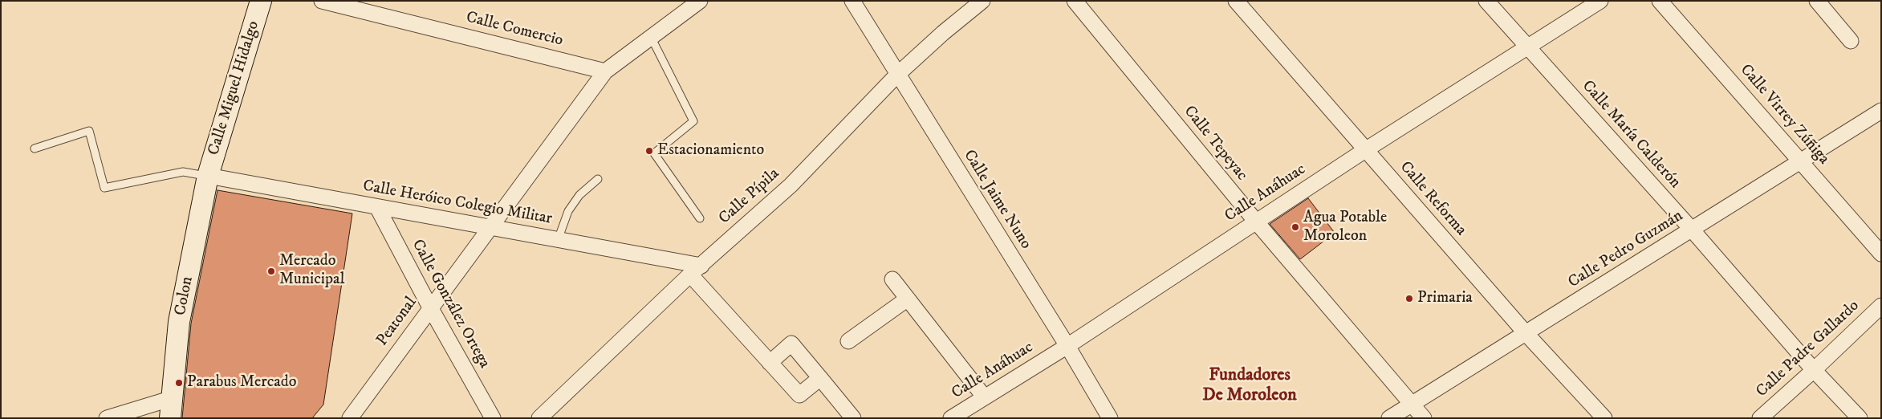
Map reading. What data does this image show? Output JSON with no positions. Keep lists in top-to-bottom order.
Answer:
{
  "streets": {
    "street": [
      "Calle Comercio",
      "Calle Miguel Hidalgo",
      "Calle Virrey Zúñiga",
      "Calle María Calderón",
      "Calle Tepeyac",
      "Calle Anáhuac",
      "Calle Pípila",
      "Calle Reforma",
      "Calle Jaime Nuno",
      "Calle Heróico Colegio Militar",
      "Calle Pedro Guzmán",
      "Colon",
      "Calle González Ortega",
      "Peatonal",
      "Calle Padre Gallardo"
    ]
  },
  "crossings": [
    ["Calle Comercio", "Peatonal"],
    ["Calle Miguel Hidalgo", "Calle Heróico Colegio Militar"],
    ["Calle Miguel Hidalgo", "Colon"],
    ["Calle Virrey Zúñiga", "Calle Pedro Guzmán"],
    ["Calle María Calderón", "Calle Anáhuac"],
    ["Calle María Calderón", "Calle Pedro Guzmán"],
    ["Calle María Calderón", "Calle Padre Gallardo"],
    ["Calle Tepeyac", "Calle Anáhuac"],
    ["Calle Tepeyac", "Calle Pedro Guzmán"],
    ["Calle Anáhuac", "Calle Reforma"],
    ["Calle Anáhuac", "Calle Jaime Nuno"],
    ["Calle Pípila", "Calle Jaime Nuno"],
    ["Calle Pípila", "Calle Heróico Colegio Militar"],
    ["Calle Reforma", "Calle Pedro Guzmán"],
    ["Calle Heróico Colegio Militar", "Colon"],
    ["Calle Heróico Colegio Militar", "Calle González Ortega"],
    ["Calle Heróico Colegio Militar", "Peatonal"],
    ["Calle González Ortega", "Peatonal"]
  ],
  "districts": ["Fundadores De Moroleon"],
  "places": [
    "Estacionamiento",
    "Agua Potable Moroleon",
    "Mercado Municipal",
    "Primaria",
    "Parabus Mercado"
  ]
}
